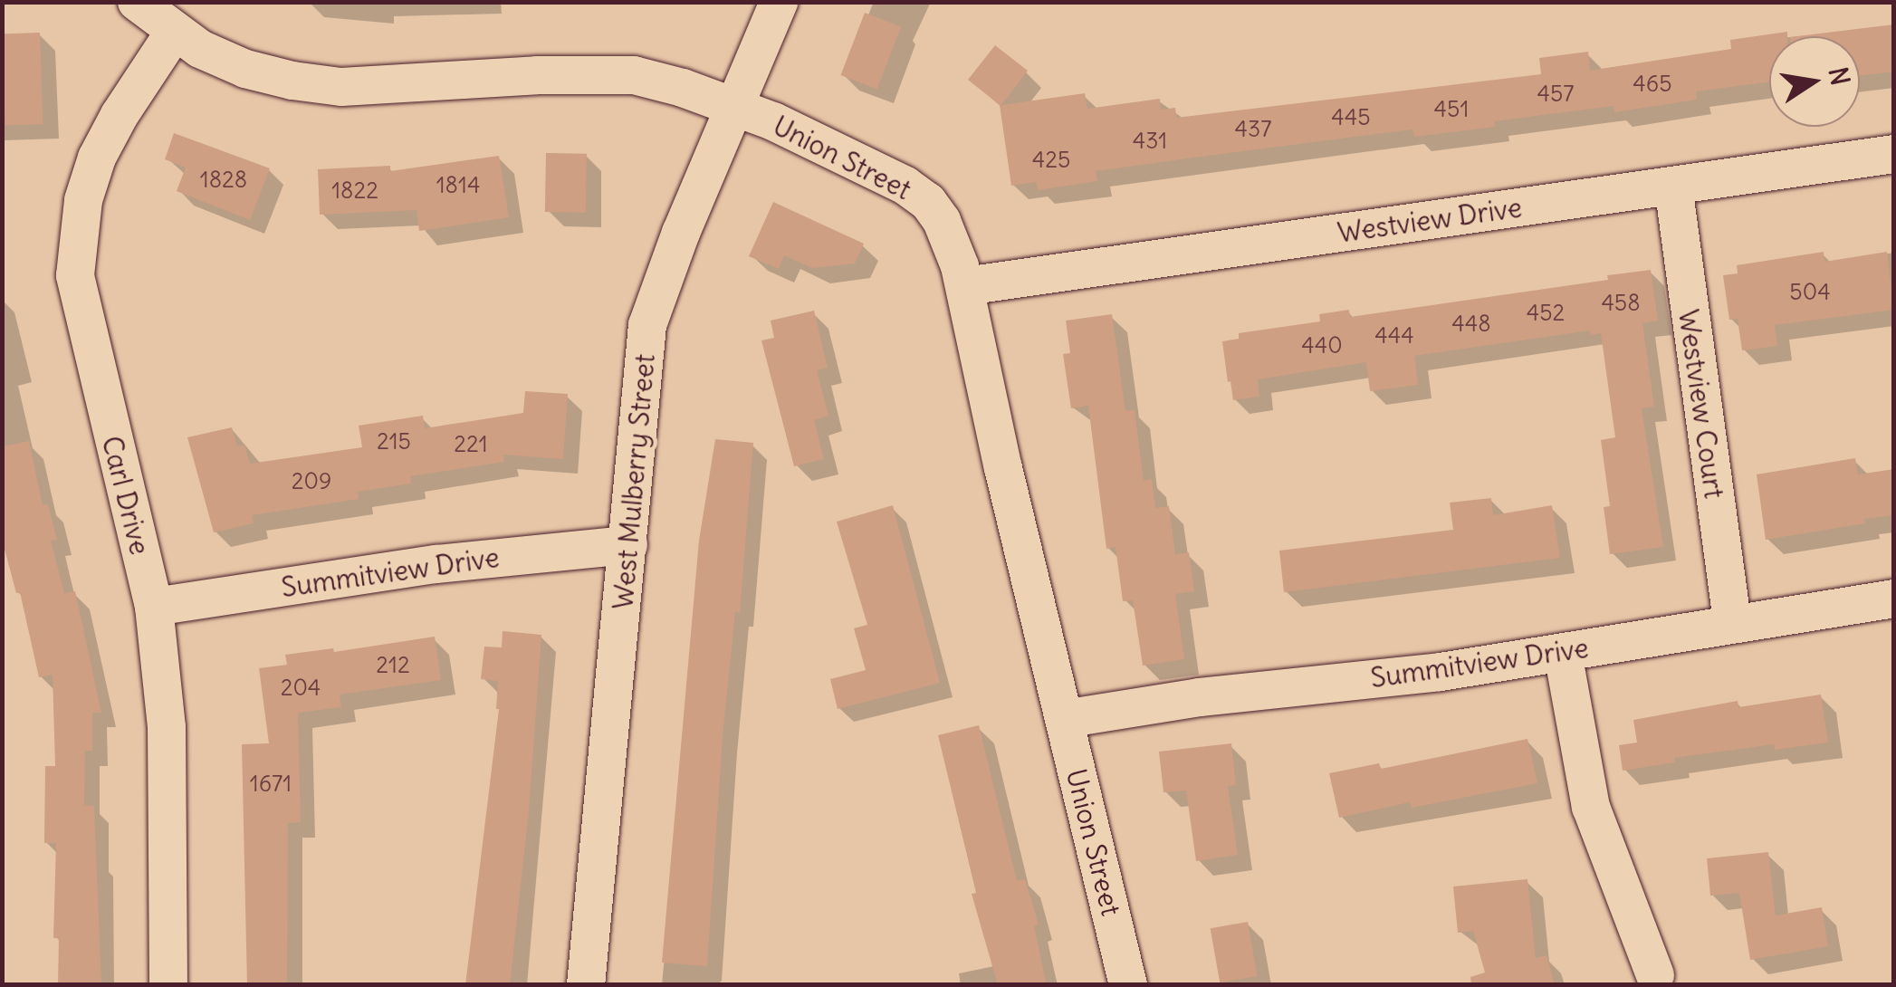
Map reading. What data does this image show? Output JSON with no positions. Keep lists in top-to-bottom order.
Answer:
{
  "streets": {
    "street": [
      "Union Street",
      "Westview Drive",
      "Westview Court",
      "West Mulberry Street",
      "Carl Drive",
      "Summitview Drive"
    ]
  },
  "crossings": [
    ["Union Street", "Westview Drive"],
    ["Union Street", "West Mulberry Street"],
    ["Union Street", "Carl Drive"],
    ["Union Street", "Summitview Drive"],
    ["Westview Drive", "Westview Court"],
    ["Westview Court", "Summitview Drive"],
    ["West Mulberry Street", "Summitview Drive"],
    ["Carl Drive", "Summitview Drive"]
  ],
  "house_numbers": [
    "465",
    "457",
    "451",
    "445",
    "437",
    "431",
    "425",
    "1828",
    "1814",
    "1822",
    "504",
    "458",
    "452",
    "448",
    "444",
    "440",
    "215",
    "221",
    "209",
    "212",
    "204",
    "1671"
  ],
  "north": "right"
}
